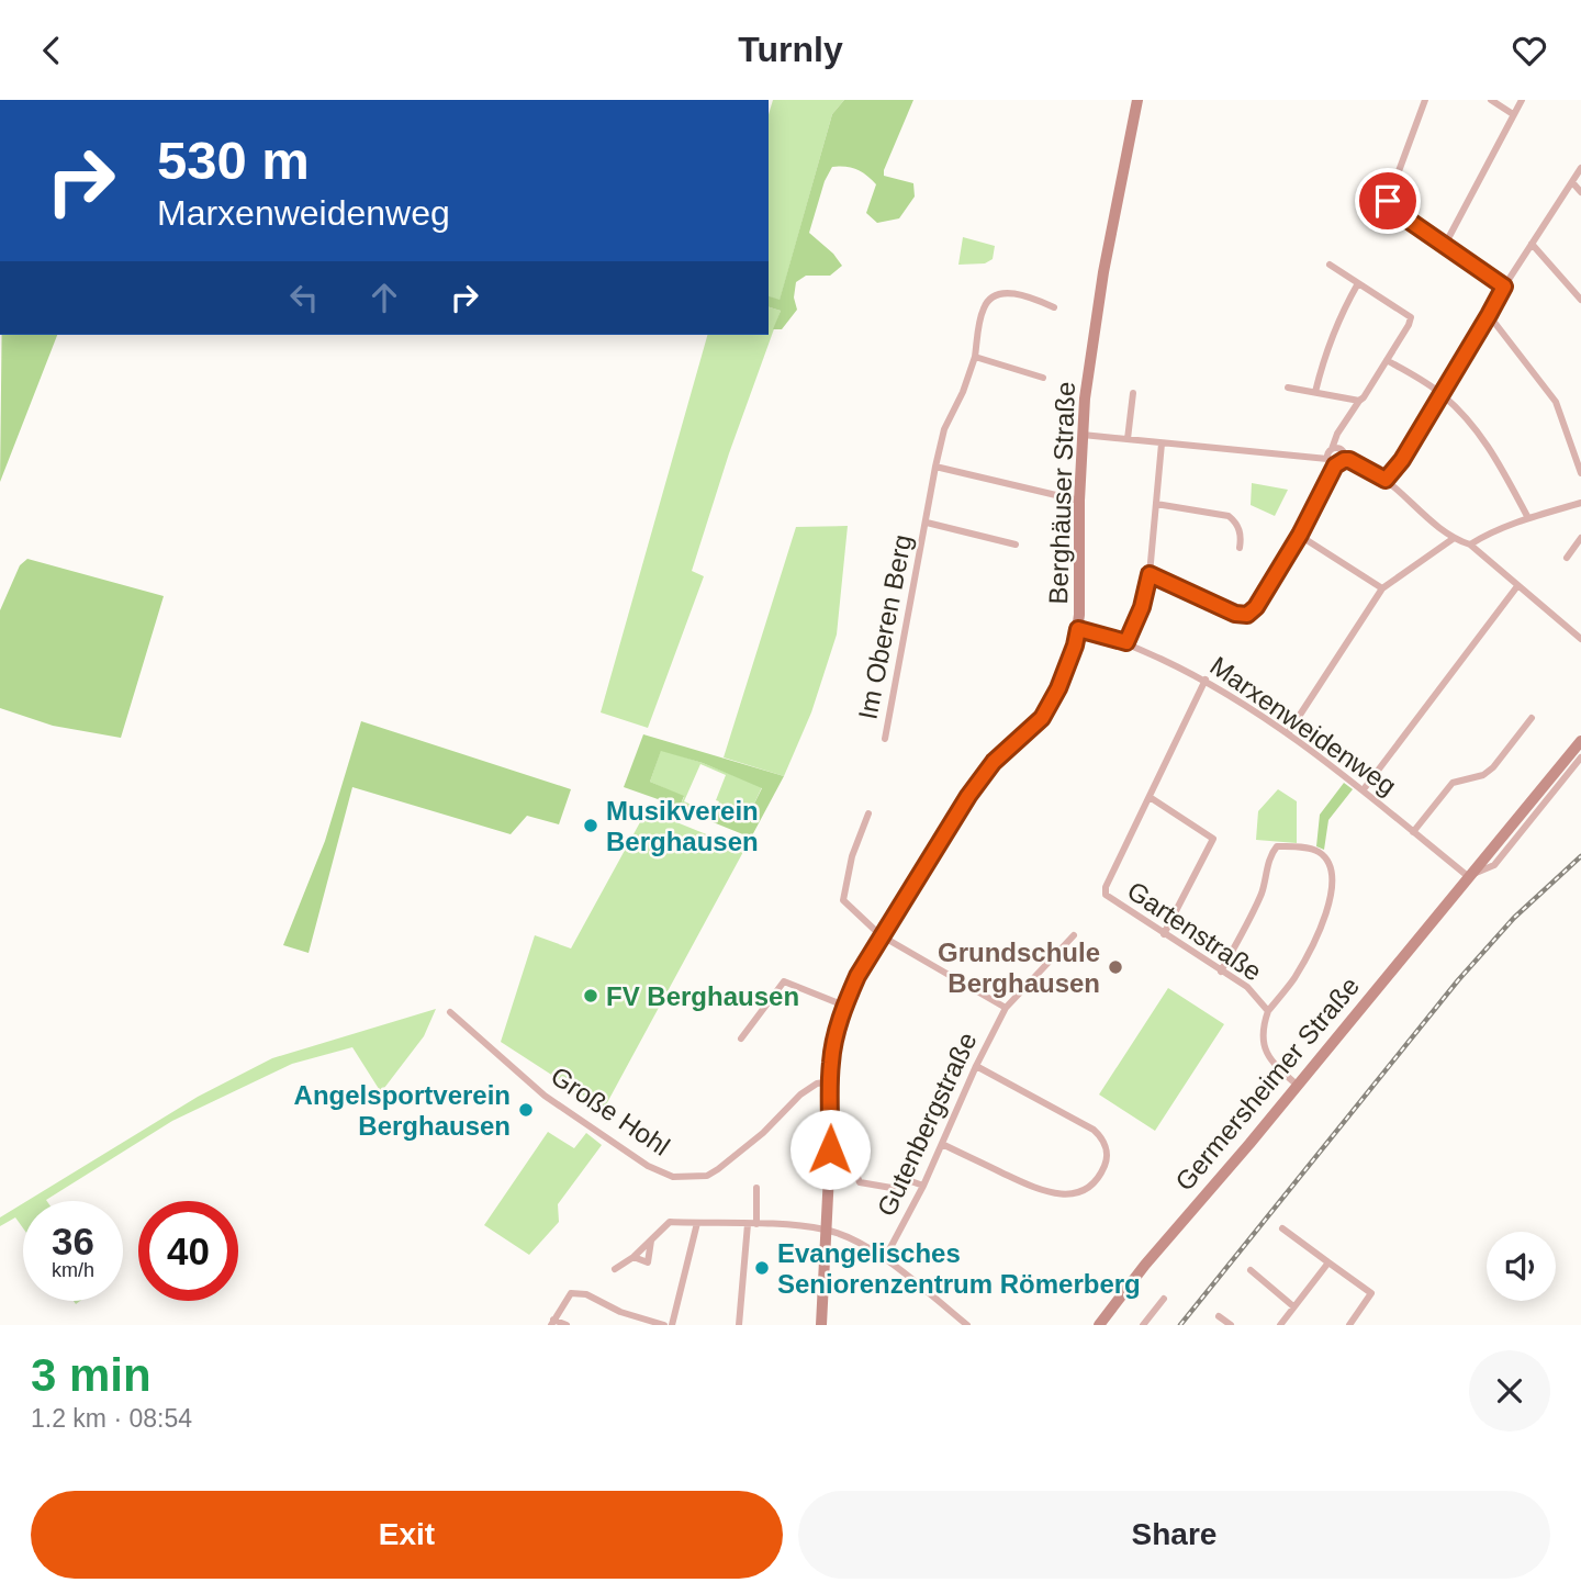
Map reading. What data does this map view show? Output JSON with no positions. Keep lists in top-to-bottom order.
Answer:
{
  "streets": {
    "street": [
      "Berghäuser Straße",
      "Im Oberen Berg",
      "Marxenweidenweg",
      "Gartenstraße",
      "Germersheimer Straße",
      "Große Hohl",
      "Gutenbergstraße"
    ]
  },
  "crossings": [
    ["Berghäuser Straße", "Marxenweidenweg"],
    ["Berghäuser Straße", "Große Hohl"],
    ["Berghäuser Straße", "Gutenbergstraße"],
    ["Marxenweidenweg", "Gartenstraße"],
    ["Marxenweidenweg", "Germersheimer Straße"],
    ["Gartenstraße", "Germersheimer Straße"]
  ],
  "places": [
    "Musikverein Berghausen",
    "Grundschule Berghausen",
    "FV Berghausen",
    "Angelsportverein Berghausen",
    "Evangelisches Seniorenzentrum Römerberg"
  ],
  "page": {
    "header": "Turnly",
    "turn": ["530 m", "Marxenweidenweg"],
    "speed": "36 km/h",
    "limit": "40",
    "heading": ["3 min", "1.2 km · 08:54"],
    "buttons": ["Exit", "Share"]
  }
}
